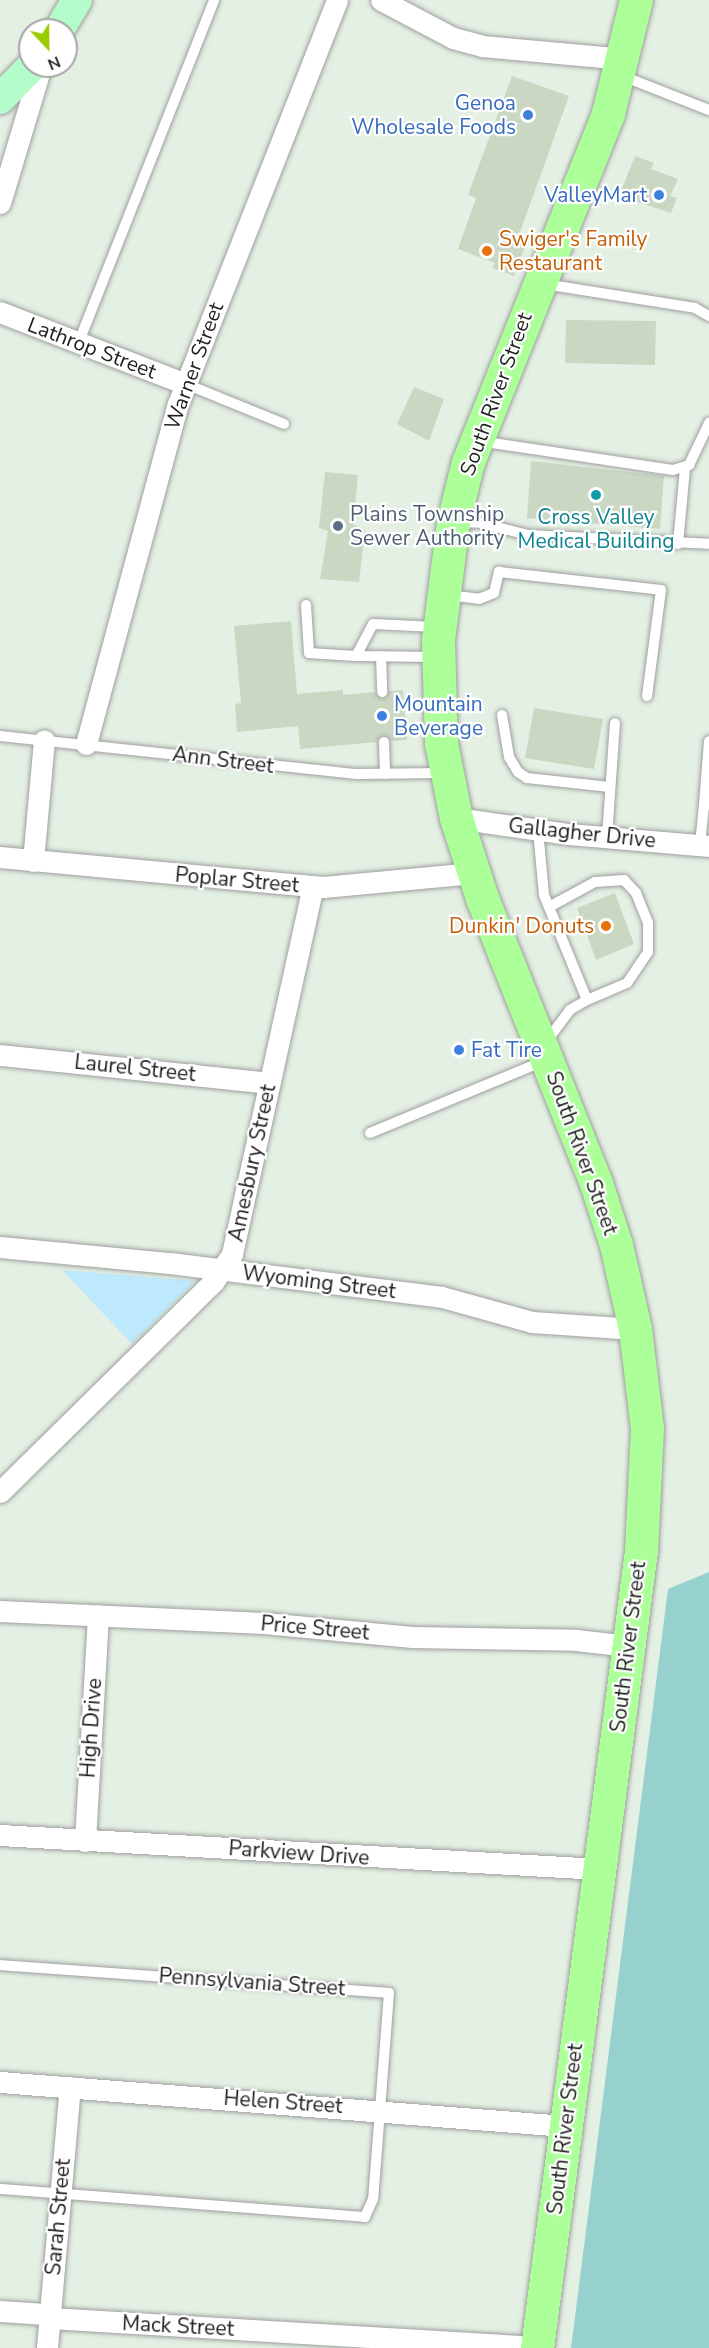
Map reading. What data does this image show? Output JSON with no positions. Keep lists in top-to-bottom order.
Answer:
{
  "streets": {
    "main road": ["South River Street"],
    "street": [
      "Lathrop Street",
      "Warner Street",
      "Gallagher Drive",
      "Poplar Street",
      "Laurel Street",
      "Amesbury Street",
      "Wyoming Street",
      "Price Street",
      "High Drive",
      "Parkview Drive",
      "Helen Street",
      "Sarah Street",
      "Mack Street"
    ],
    "lane": ["Ann Street", "Pennsylvania Street"]
  },
  "crossings": [
    ["Lathrop Street", "Warner Street"],
    ["Warner Street", "Ann Street"],
    ["South River Street", "Ann Street"],
    ["South River Street", "Gallagher Drive"],
    ["South River Street", "Poplar Street"],
    ["South River Street", "Wyoming Street"],
    ["South River Street", "Price Street"],
    ["South River Street", "Parkview Drive"],
    ["South River Street", "Helen Street"],
    ["South River Street", "Mack Street"],
    ["Poplar Street", "Amesbury Street"],
    ["Laurel Street", "Amesbury Street"],
    ["Amesbury Street", "Wyoming Street"],
    ["Price Street", "High Drive"],
    ["High Drive", "Parkview Drive"],
    ["Pennsylvania Street", "Helen Street"],
    ["Helen Street", "Sarah Street"],
    ["Sarah Street", "Mack Street"]
  ],
  "places": [
    "Genoa Wholesale Foods",
    "ValleyMart",
    "Swiger's Family Restaurant",
    "Cross Valley Medical Building",
    "Plains Township Sewer Authority",
    "Mountain Beverage",
    "Dunkin' Donuts",
    "Fat Tire"
  ],
  "north": "bottom"
}
